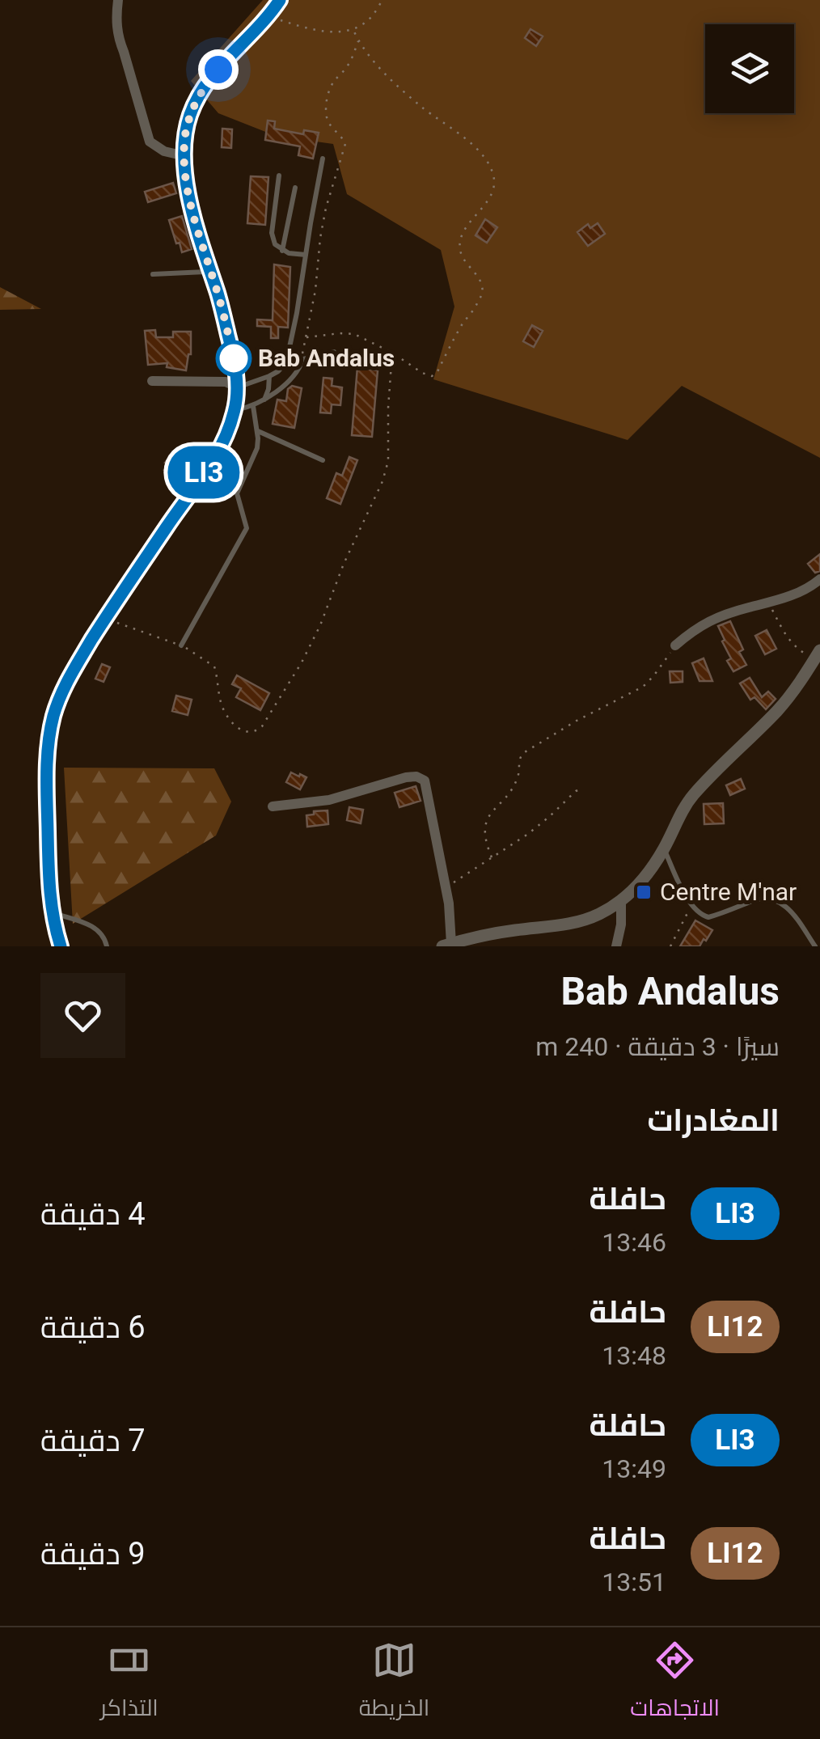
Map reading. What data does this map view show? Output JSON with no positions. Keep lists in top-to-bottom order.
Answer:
{
  "places": {
    "other": ["Bab Andalus"],
    "transit": ["Centre M'nar"]
  },
  "lines": ["bus line LI3"],
  "page": {
    "on_map": "LI3",
    "heading": [
      ["Bab Andalus", "سيرًا · 3 دقيقة · 240 m"],
      "المغادرات"
    ],
    "list": [
      {
        "mark": "LI3",
        "name": "حافلة",
        "note": "13:46",
        "value": "4 دقيقة"
      },
      {
        "mark": "LI12",
        "name": "حافلة",
        "note": "13:48",
        "value": "6 دقيقة"
      },
      {
        "mark": "LI3",
        "name": "حافلة",
        "note": "13:49",
        "value": "7 دقيقة"
      },
      {
        "mark": "LI12",
        "name": "حافلة",
        "note": "13:51",
        "value": "9 دقيقة"
      }
    ],
    "tabs": ["الاتجاهات", "الخريطة", "التذاكر"]
  }
}
